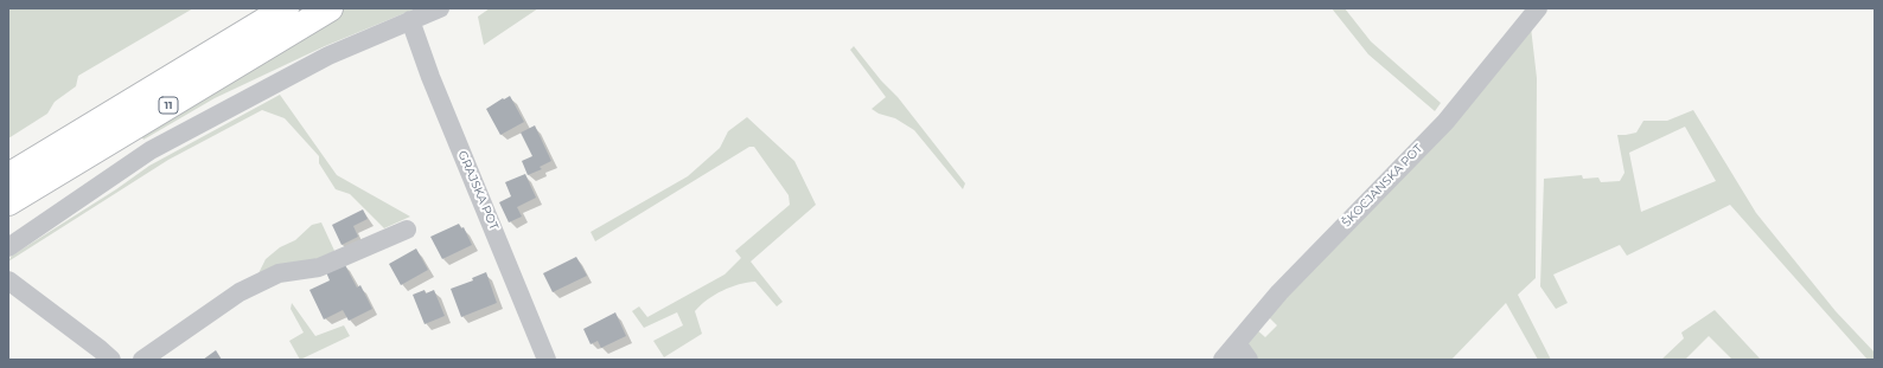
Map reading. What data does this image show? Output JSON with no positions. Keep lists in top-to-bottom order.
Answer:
{
  "streets": {
    "highway": ["11"],
    "street": ["ŠKOCJANSKA POT", "GRAJSKA POT"]
  }
}
